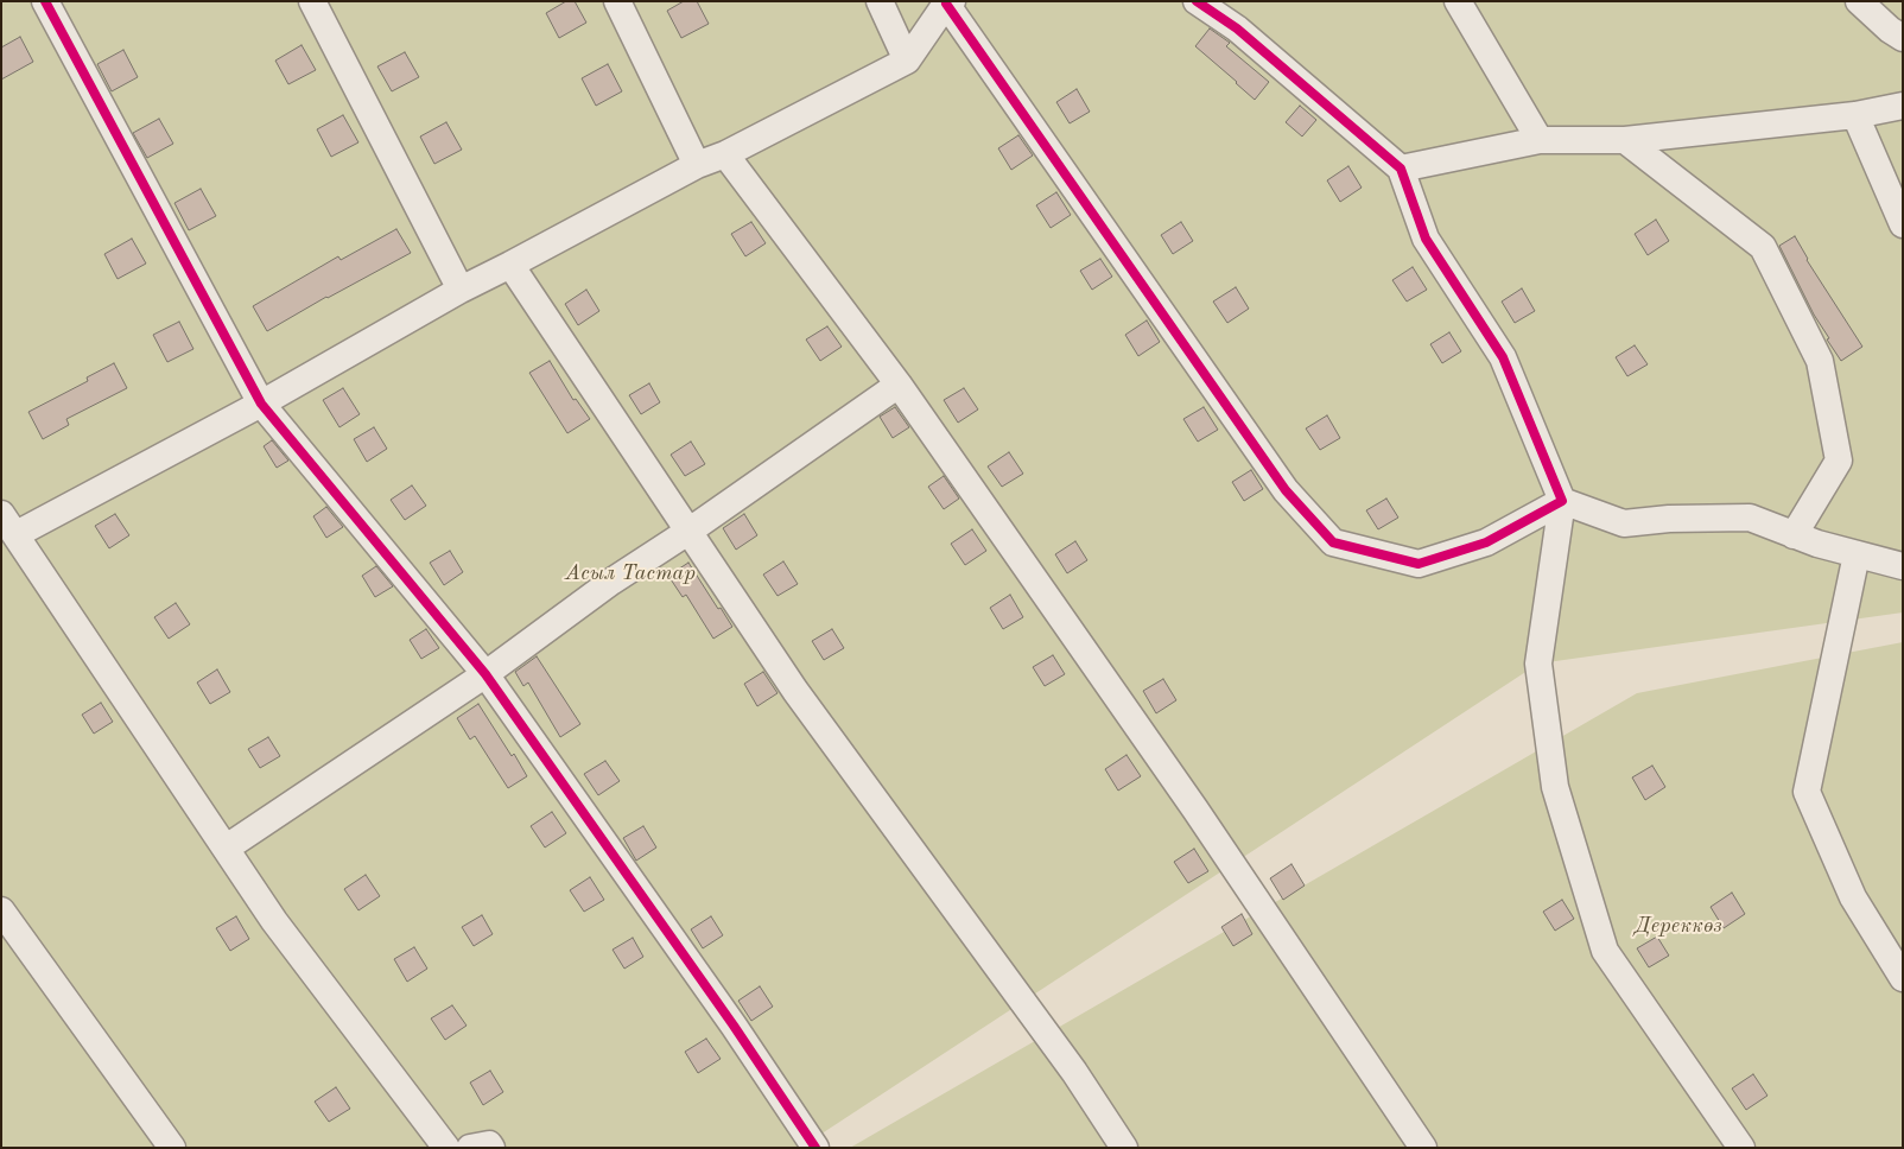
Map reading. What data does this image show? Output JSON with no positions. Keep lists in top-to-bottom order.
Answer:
{
  "parks": ["Асыл Тастар", "Дереккөз"]
}
